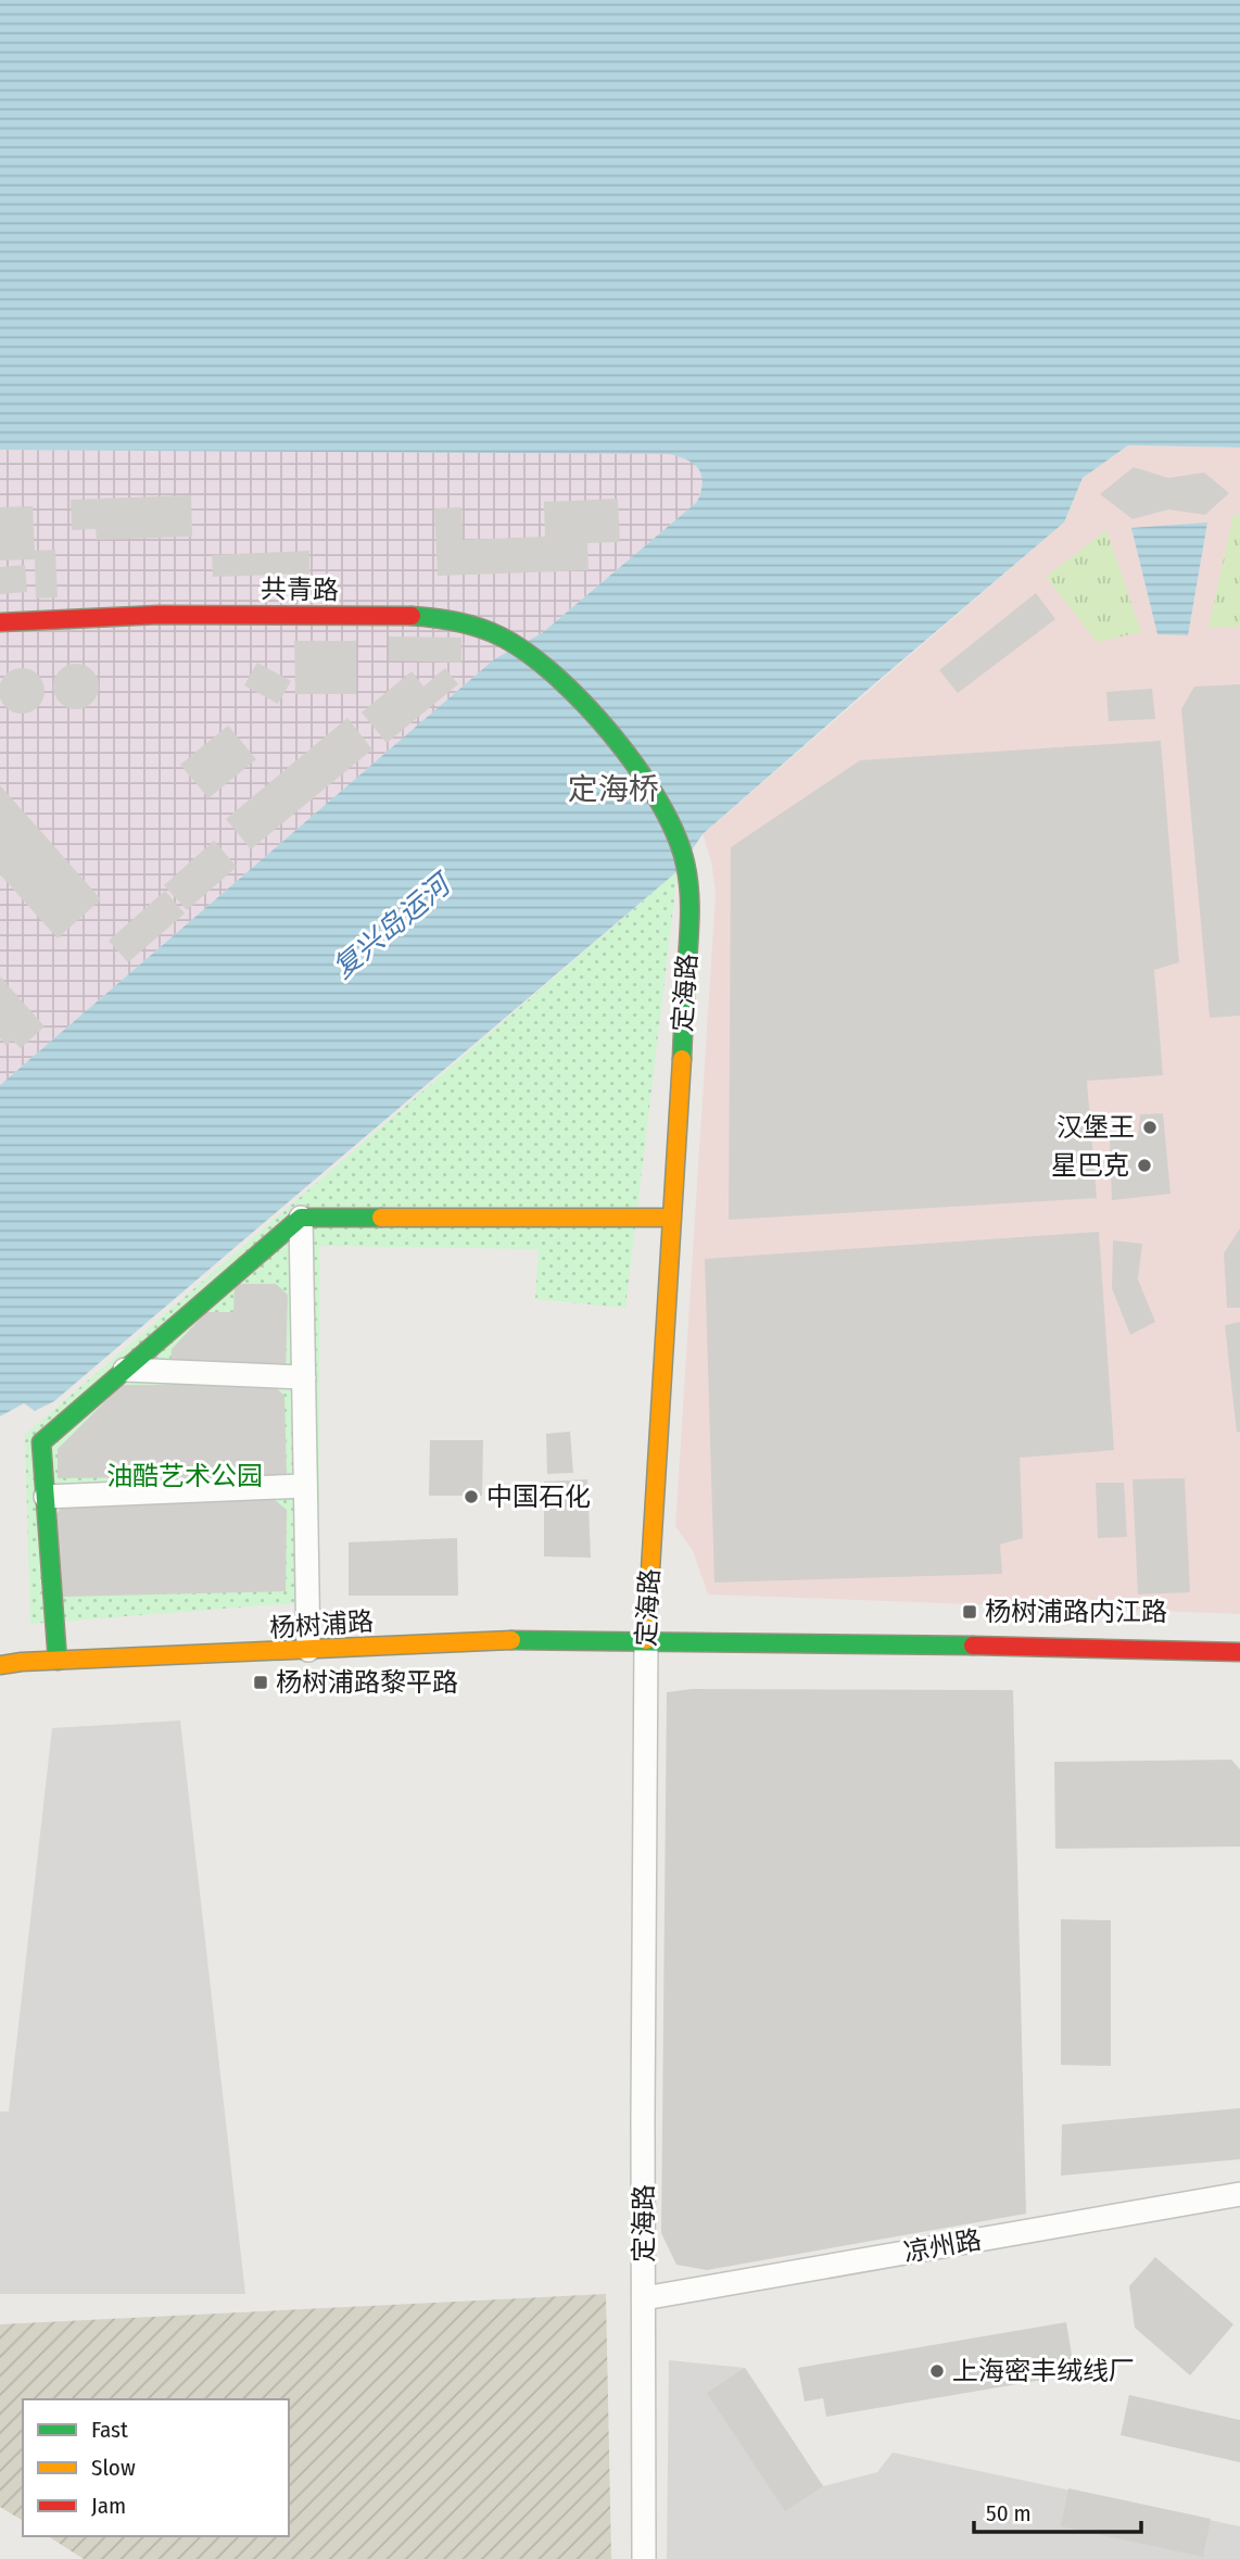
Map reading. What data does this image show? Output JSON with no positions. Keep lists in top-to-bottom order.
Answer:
{
  "streets": {
    "street": [
      "共青路",
      "定海路",
      "杨树浦路",
      "凉州路"
    ]
  },
  "crossings": [
    ["共青路", "定海路"],
    ["定海路", "杨树浦路"],
    ["定海路", "凉州路"]
  ],
  "districts": ["定海桥"],
  "water": ["复兴岛运河"],
  "parks": ["油酷艺术公园"],
  "places": {
    "other": [
      "汉堡王",
      "星巴克",
      "中国石化",
      "上海密丰绒线厂"
    ],
    "transit": ["杨树浦路内江路", "杨树浦路黎平路"]
  },
  "legend": ["Fast", "Slow", "Jam"],
  "scale_bar": "50 m"
}
